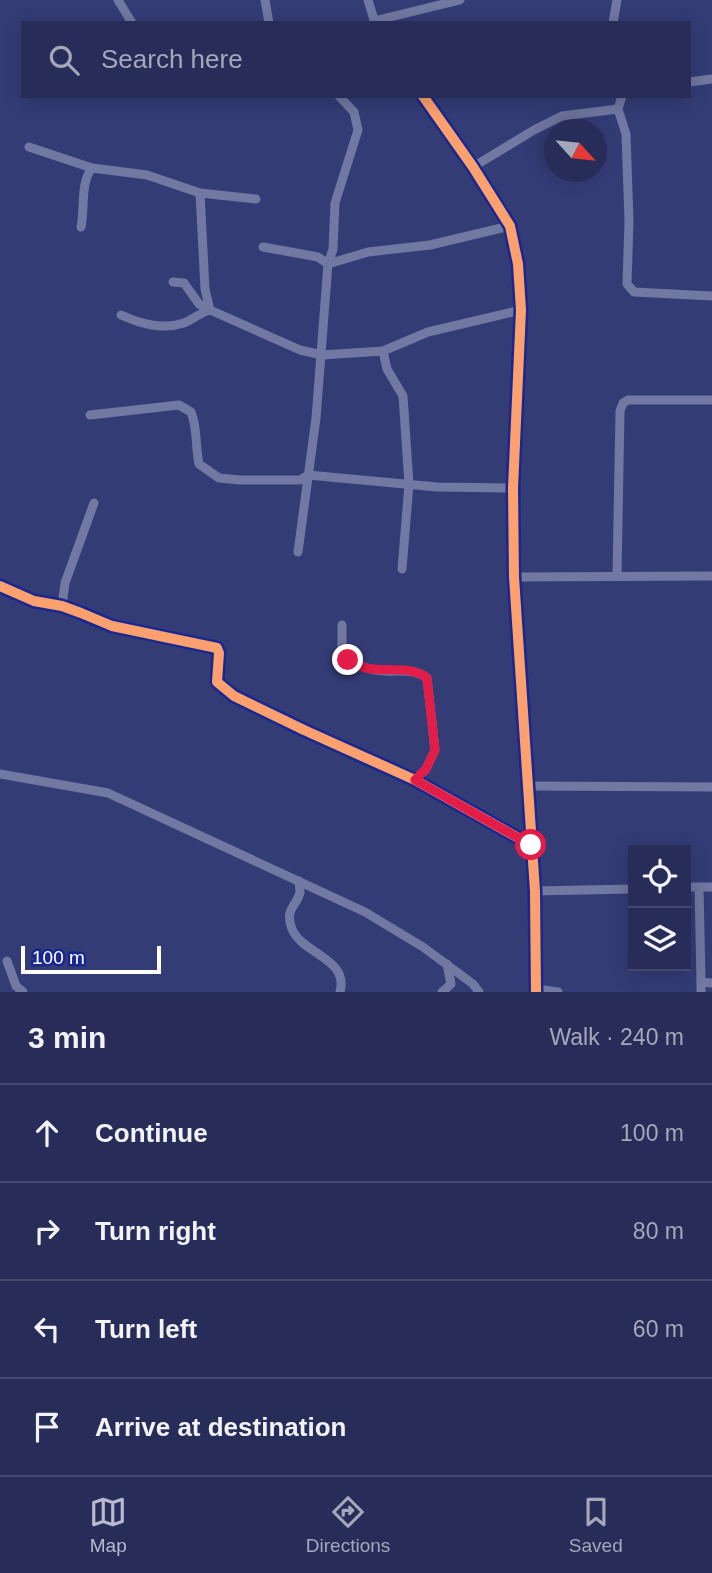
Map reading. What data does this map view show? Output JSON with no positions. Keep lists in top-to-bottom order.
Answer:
{
  "scale_bar": "100 m",
  "north": "bottom right",
  "page": {
    "search": "Search here",
    "scale": "100 m",
    "heading": ["3 min", "Walk · 240 m"],
    "list": [
      ["Continue", "100 m"],
      ["Turn right", "80 m"],
      ["Turn left", "60 m"],
      "Arrive at destination"
    ],
    "nav": ["Map", "Directions", "Saved"]
  }
}
